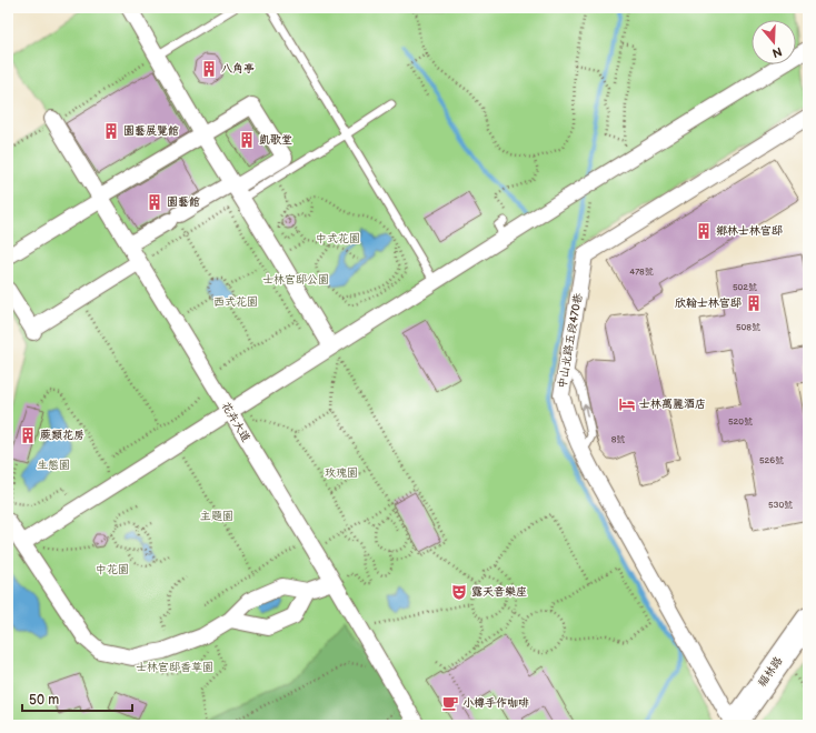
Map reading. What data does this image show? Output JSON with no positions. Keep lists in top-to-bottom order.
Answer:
{
  "streets": {
    "main road": ["福林路"],
    "street": ["中山北路五段470巷", "花卉大道"]
  },
  "crossings": [
    ["中山北路五段470巷", "福林路"]
  ],
  "parks": [
    "中式花園",
    "士林官邸公園",
    "西式花園",
    "生態園",
    "玫瑰園",
    "主題園",
    "中花園",
    "士林官邸香草園"
  ],
  "places": {
    "building": [
      "八角亭",
      "園藝展覽館",
      "凱歌堂",
      "園藝館",
      "鄉林士林官邸",
      "欣翰士林官邸",
      "蕨類花房"
    ],
    "hotel": ["士林萬麗酒店"],
    "theatre": ["露天音樂座"],
    "cafe": ["小樽手作咖啡"]
  },
  "house_numbers": [
    "478號",
    "502號",
    "508號",
    "520號",
    "8號",
    "526號",
    "530號"
  ],
  "scale_bar": "50 m",
  "north": "bottom"
}
